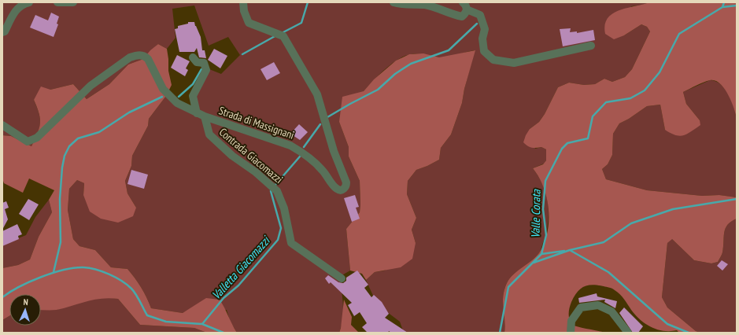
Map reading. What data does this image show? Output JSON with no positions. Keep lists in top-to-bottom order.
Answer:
{
  "streets": {
    "street": ["Strada di Massignani", "Contrada Giacomazzi"]
  },
  "crossings": [
    ["Strada di Massignani", "Contrada Giacomazzi"]
  ],
  "water": ["Valle Corata", "Valletta Giacomazzi"],
  "north": "top"
}
